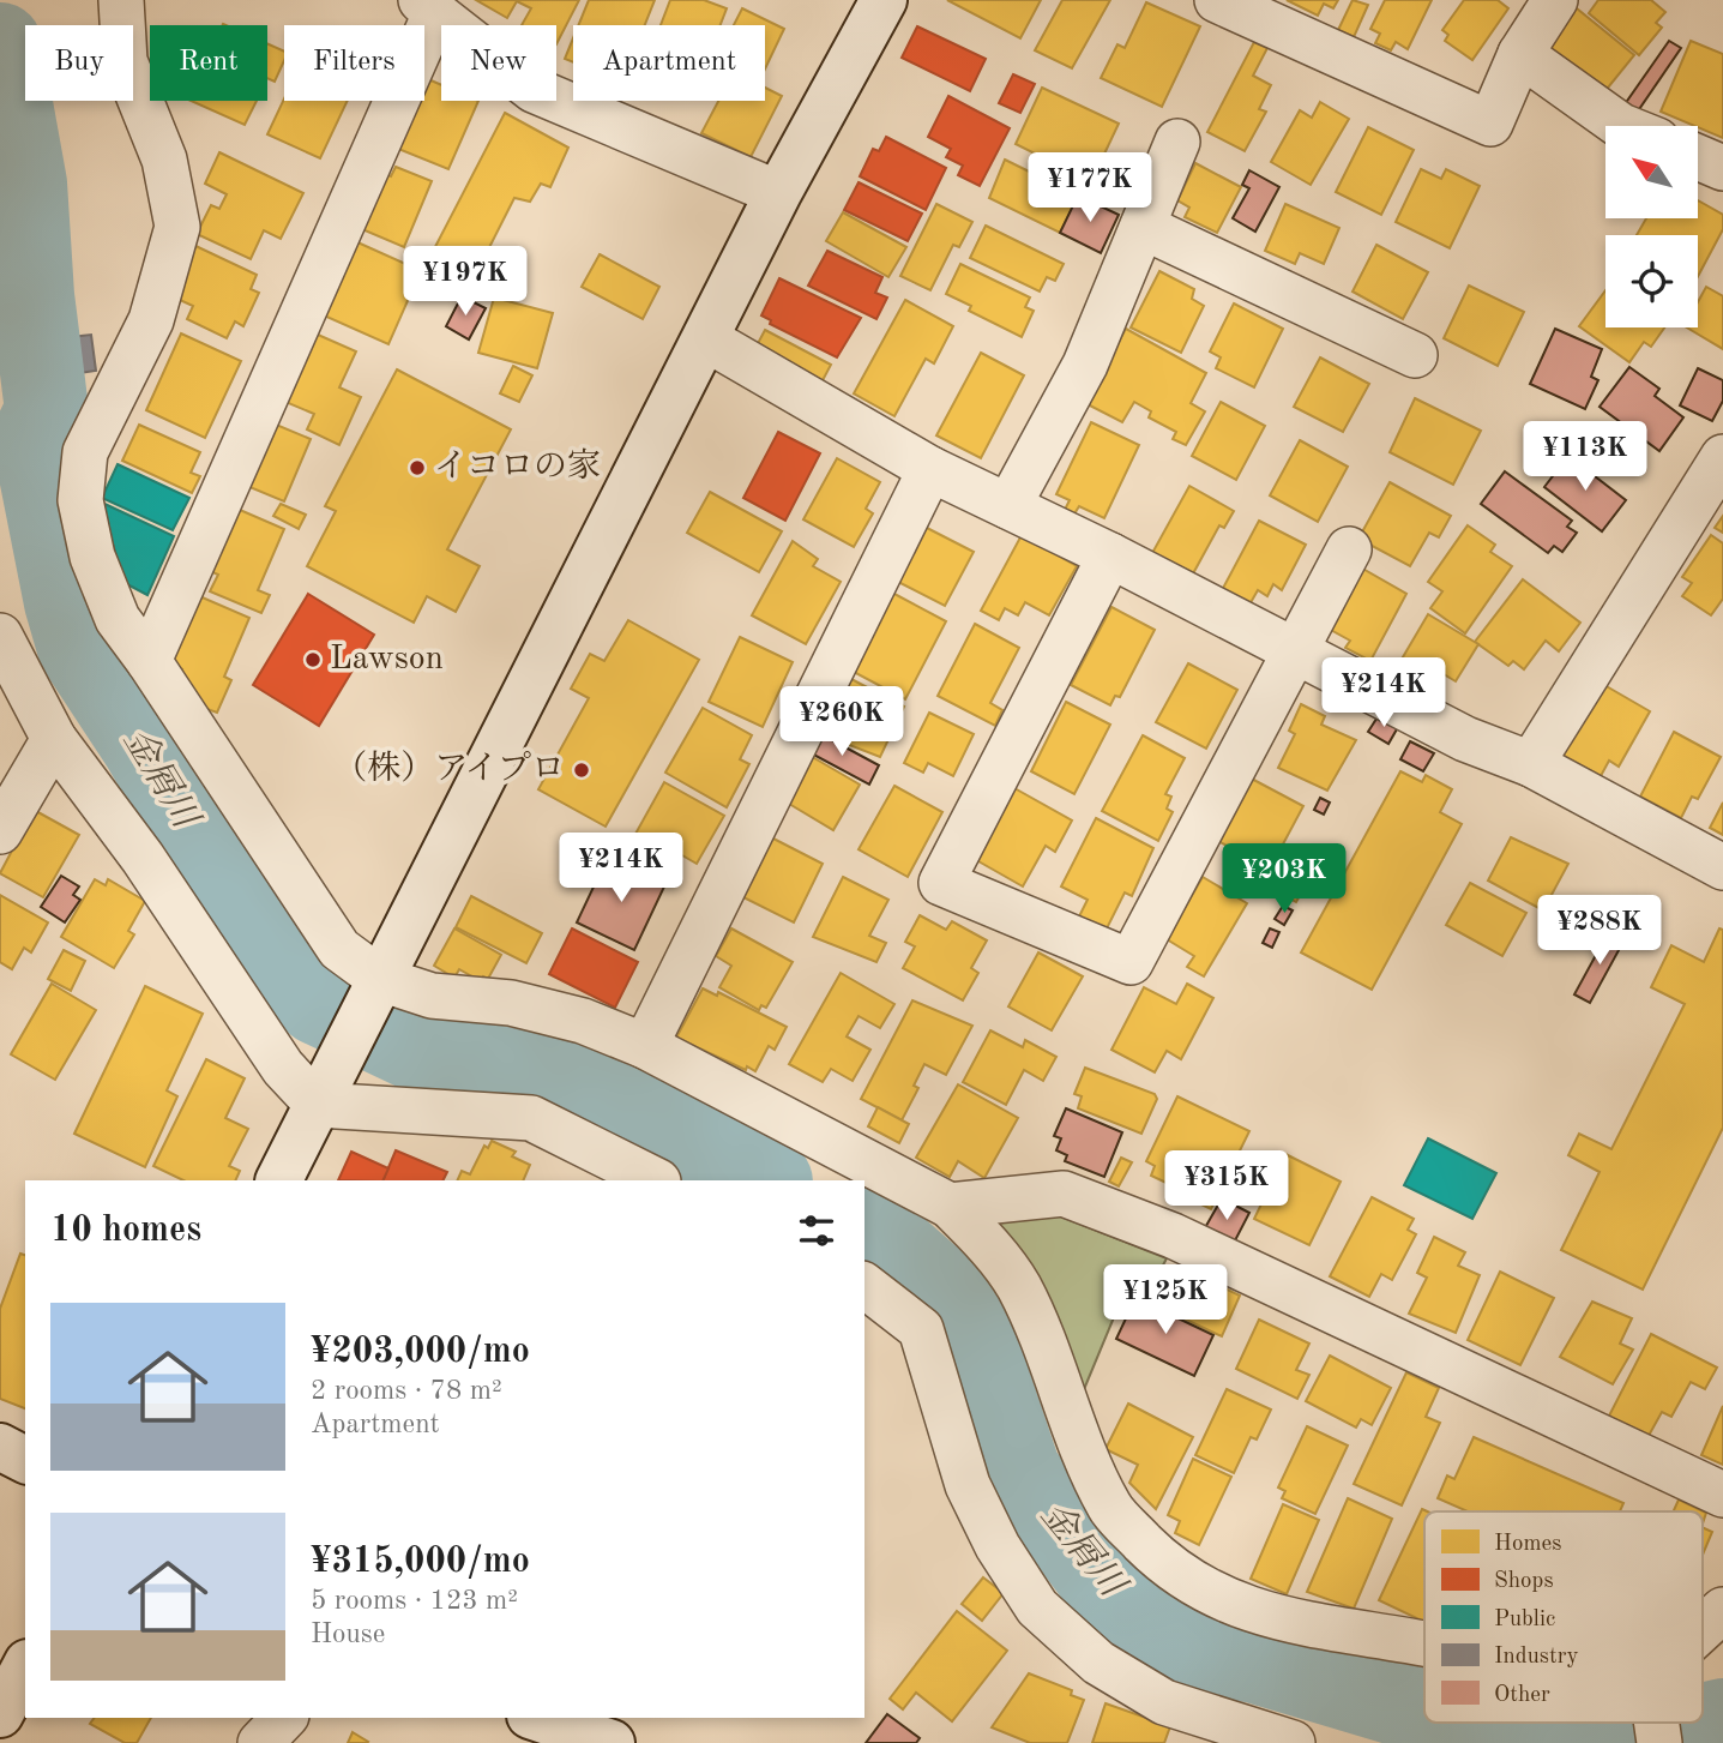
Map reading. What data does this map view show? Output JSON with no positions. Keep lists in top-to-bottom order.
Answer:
{
  "water": ["金屑川"],
  "places": ["イコロの家", "Lawson", "（株）アイプロ"],
  "legend": [
    "Homes",
    "Shops",
    "Public",
    "Industry",
    "Other"
  ],
  "north": "top left",
  "page": {
    "chip": [
      "Buy",
      "Rent",
      "Filters",
      "New",
      "Apartment"
    ],
    "price": [
      "¥177K",
      "¥197K",
      "¥113K",
      "¥214K",
      "¥260K",
      "¥214K",
      "¥203K",
      "¥288K",
      "¥315K",
      "¥125K"
    ],
    "heading": "10 homes",
    "list": [
      {
        "name": "¥203,000/mo",
        "note": "2 rooms · 78 m² · Apartment"
      },
      {
        "name": "¥315,000/mo",
        "note": "5 rooms · 123 m² · House"
      }
    ]
  }
}
